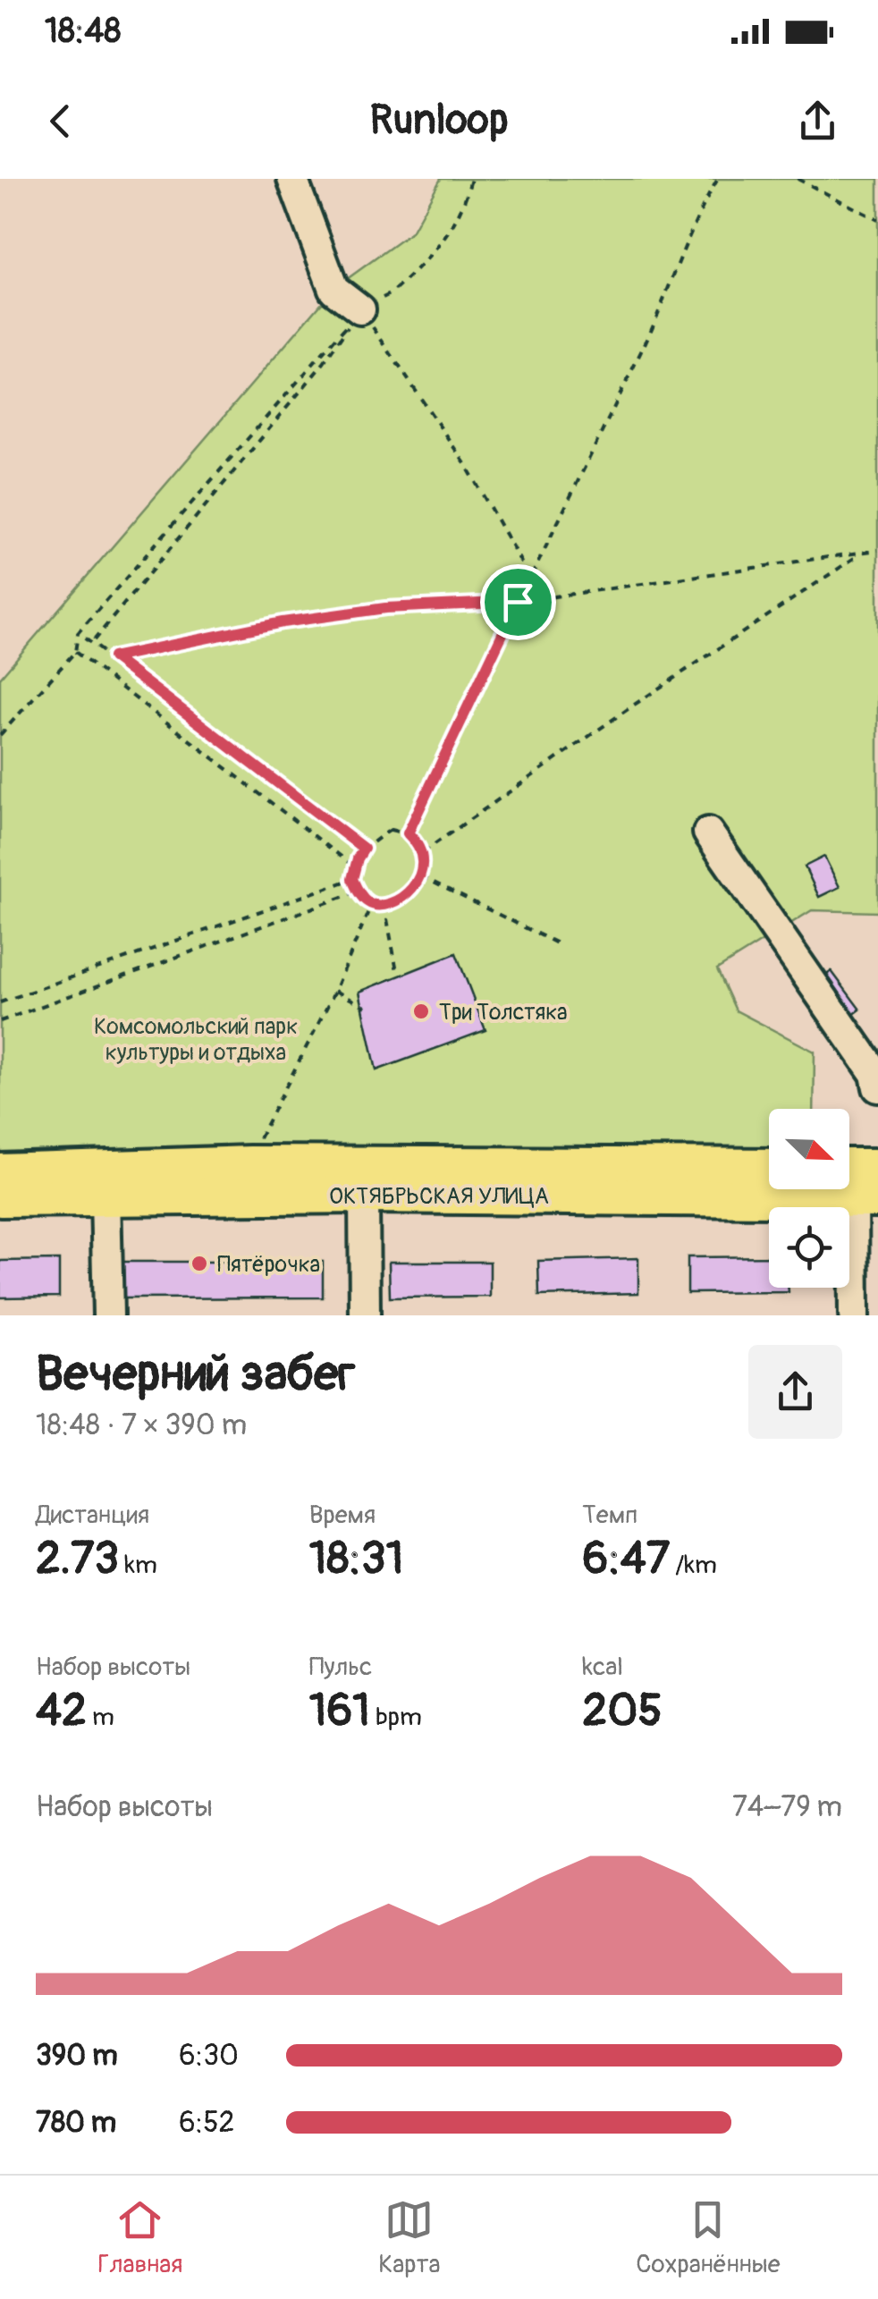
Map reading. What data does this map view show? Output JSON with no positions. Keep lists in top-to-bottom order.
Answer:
{
  "streets": {
    "main road": ["ОКТЯБРЬСКАЯ УЛИЦА"]
  },
  "parks": ["Комсомольский парк культуры и отдыха"],
  "places": ["Три Толстяка", "Пятёрочка"],
  "north": "bottom right",
  "page": {
    "status": "18:48",
    "header": "Runloop",
    "heading": ["Вечерний забег", "18:48 · 7 × 390 m"],
    "stats": [
      ["Дистанция", "2.73 km"],
      ["Время", "18:31"],
      ["Темп", "6:47 /km"],
      ["Набор высоты", "42 m"],
      ["Пульс", "161 bpm"],
      ["kcal", "205"]
    ],
    "chart": ["Набор высоты", "74–79 m"],
    "list": [
      {
        "name": "390 m",
        "note": "6:30"
      },
      {
        "name": "780 m",
        "note": "6:52"
      }
    ],
    "tabs": ["Главная", "Карта", "Сохранённые"]
  }
}
